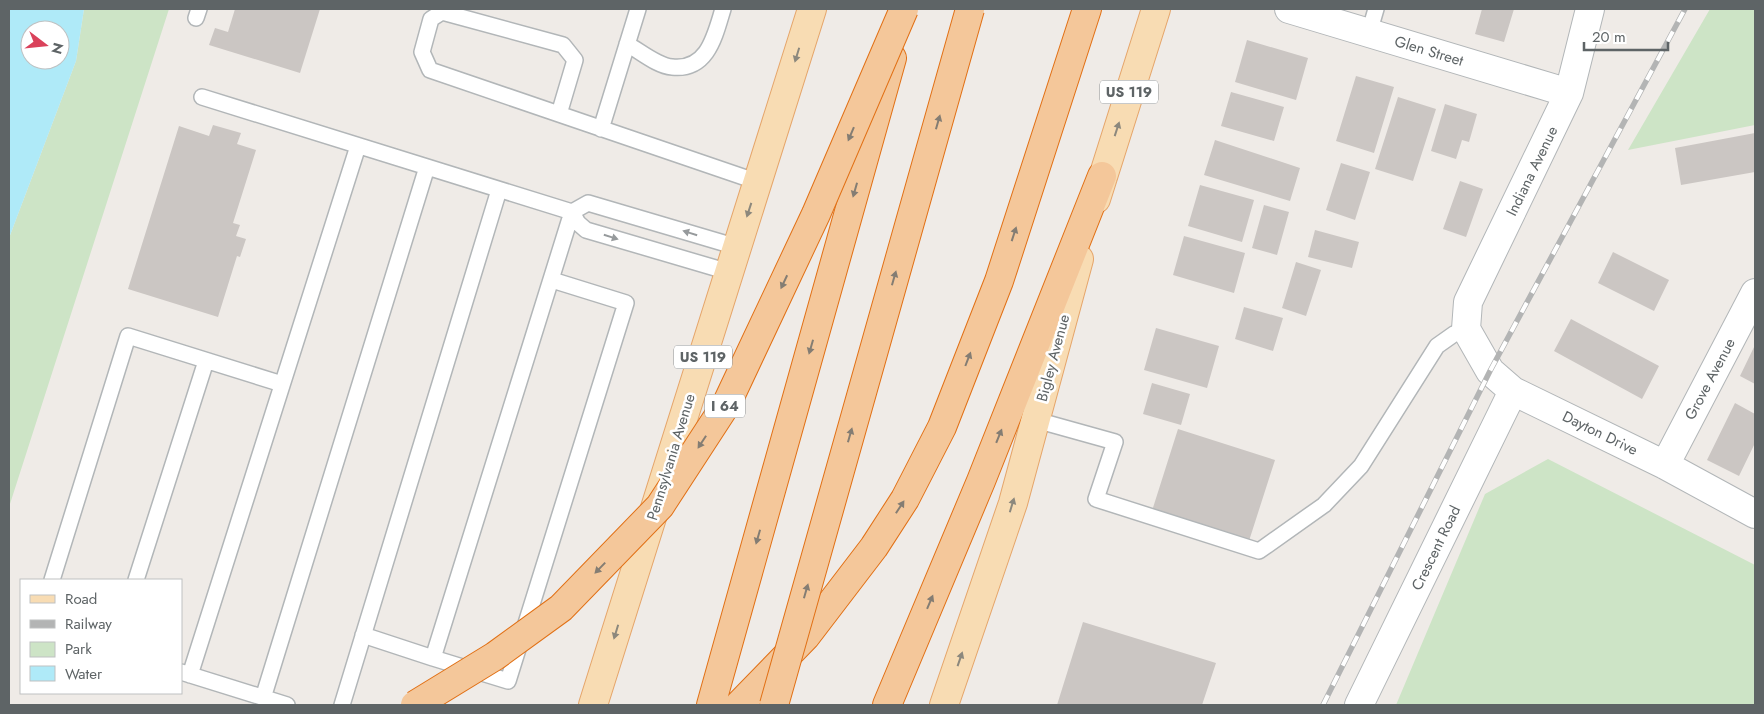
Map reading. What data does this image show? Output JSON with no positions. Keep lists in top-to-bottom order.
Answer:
{
  "streets": {
    "highway": ["I 64"],
    "main road": ["US 119", "Bigley Avenue", "Pennsylvania Avenue"],
    "street": [
      "Glen Street",
      "Indiana Avenue",
      "Grove Avenue",
      "Dayton Drive",
      "Crescent Road"
    ]
  },
  "crossings": [
    ["Glen Street", "Indiana Avenue"],
    ["Indiana Avenue", "Dayton Drive"],
    ["Grove Avenue", "Dayton Drive"],
    ["Dayton Drive", "Crescent Road"]
  ],
  "one_way": ["Bigley Avenue", "Pennsylvania Avenue"],
  "legend": [
    "Road",
    "Railway",
    "Park",
    "Water"
  ],
  "scale_bar": "20 m",
  "north": "right"
}
